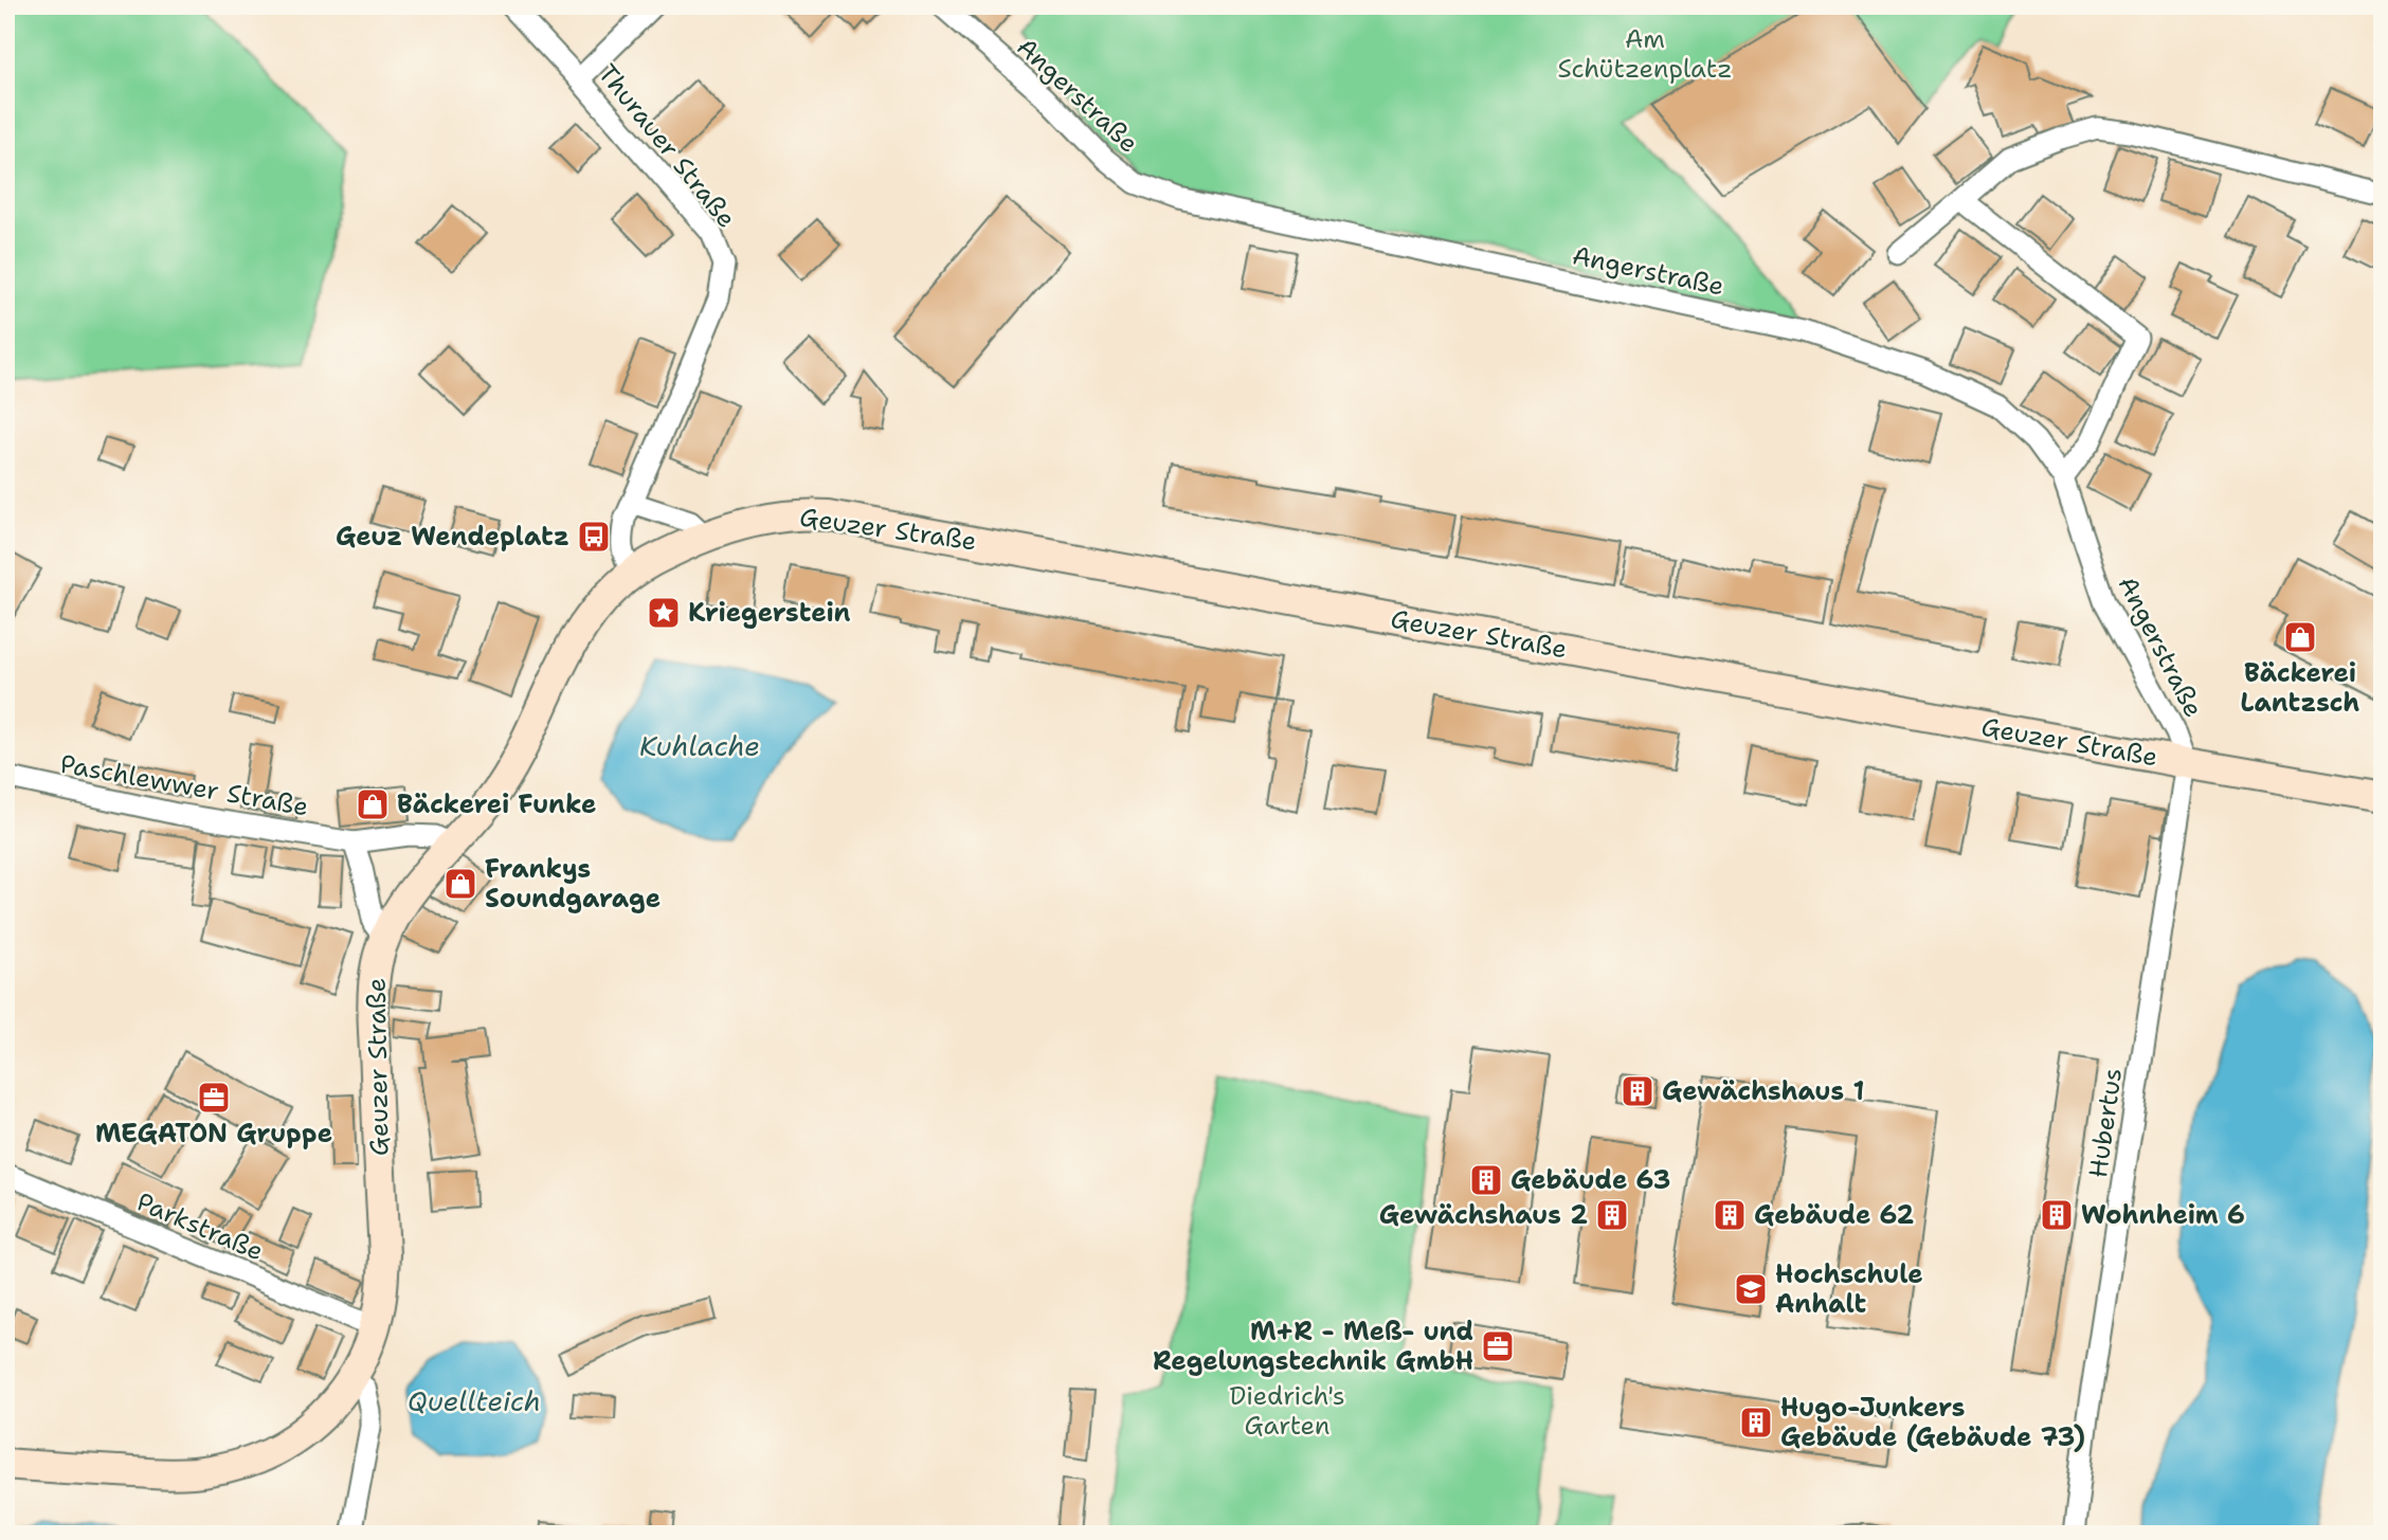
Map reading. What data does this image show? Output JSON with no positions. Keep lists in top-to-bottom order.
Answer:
{
  "streets": {
    "main road": ["Geuzer Straße"],
    "street": [
      "Angerstraße",
      "Thurauer Straße",
      "Paschlewwer Straße",
      "Hubertus",
      "Parkstraße"
    ]
  },
  "crossings": [
    ["Angerstraße", "Geuzer Straße"],
    ["Angerstraße", "Hubertus"],
    ["Thurauer Straße", "Geuzer Straße"],
    ["Geuzer Straße", "Paschlewwer Straße"],
    ["Geuzer Straße", "Hubertus"],
    ["Geuzer Straße", "Parkstraße"]
  ],
  "water": ["Kuhlache", "Quellteich"],
  "parks": ["Am Schützenplatz", "Diedrich's Garten"],
  "places": {
    "bus stop": ["Geuz Wendeplatz"],
    "place": ["Kriegerstein"],
    "shop": ["Bäckerei Lantzsch", "Bäckerei Funke", "Frankys Soundgarage"],
    "building": [
      "Gewächshaus 1",
      "Gebäude 63",
      "Gewächshaus 2",
      "Gebäude 62",
      "Wohnheim 6",
      "Hugo-Junkers Gebäude (Gebäude 73)"
    ],
    "office": ["MEGATON Gruppe", "M+R - Meß- und Regelungstechnik GmbH"],
    "school or university": ["Hochschule Anhalt"]
  }
}
